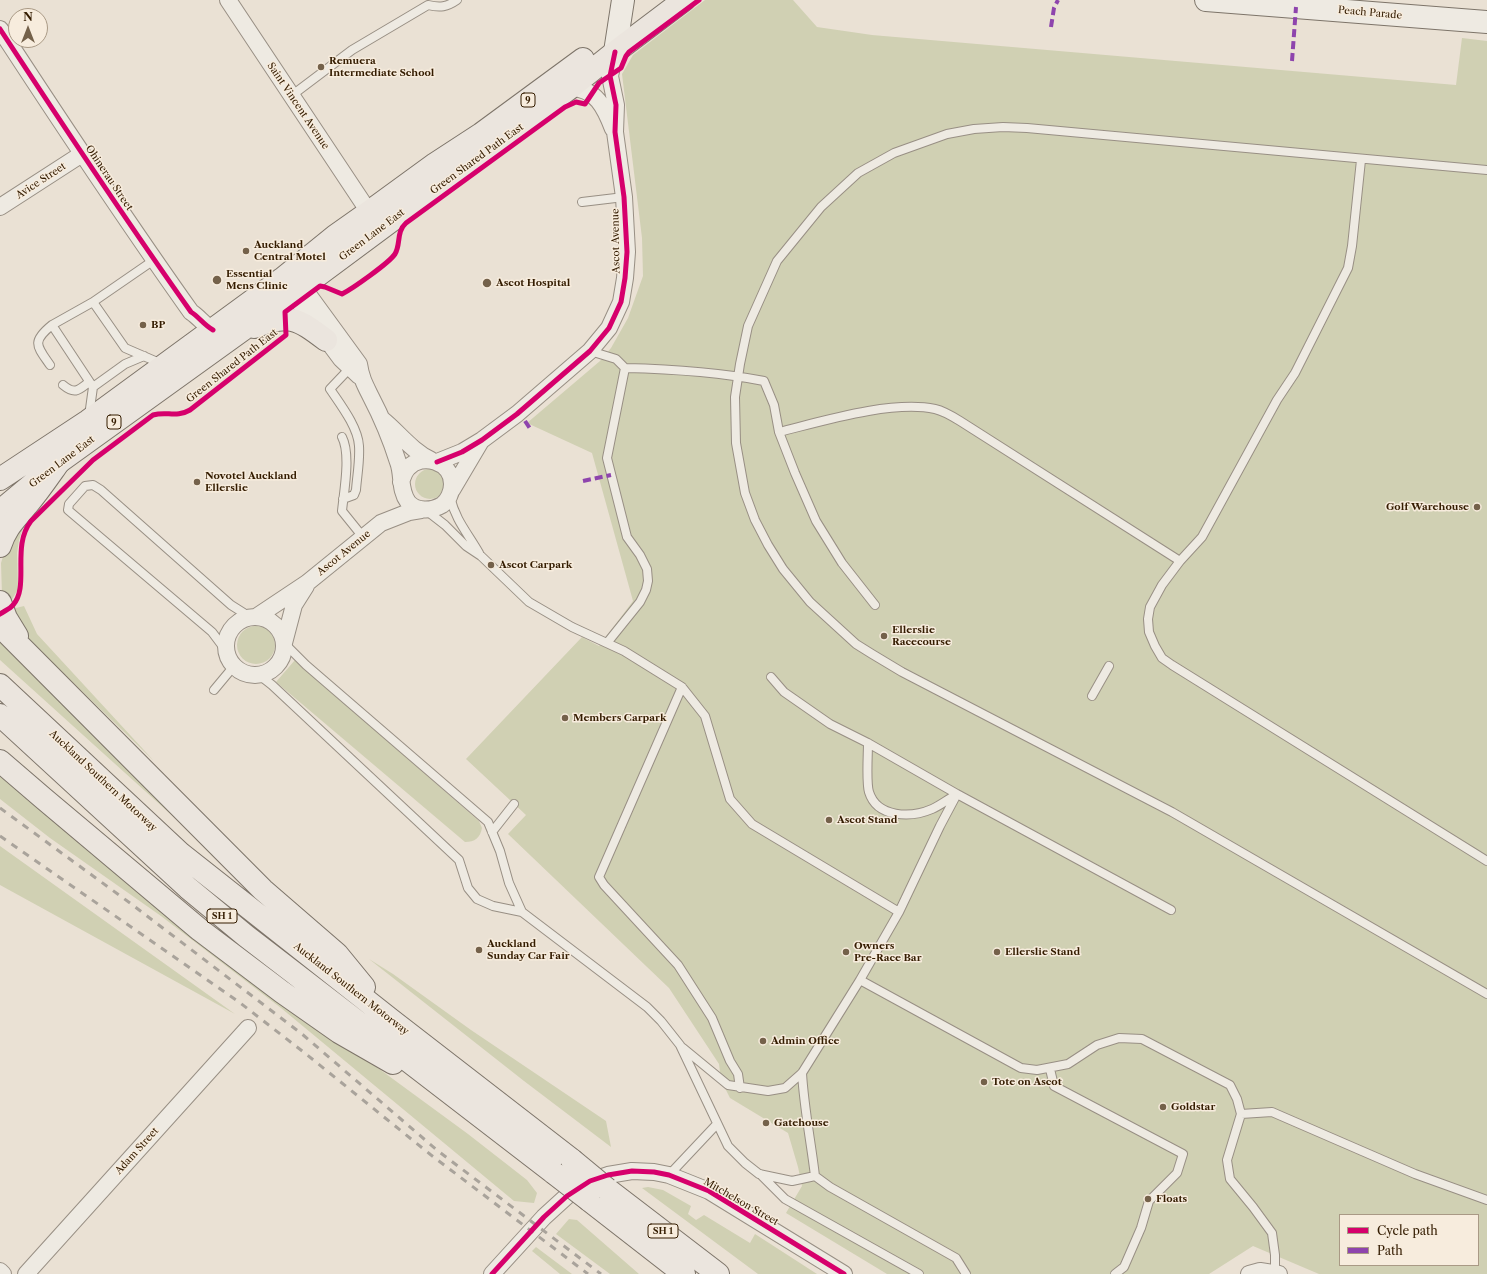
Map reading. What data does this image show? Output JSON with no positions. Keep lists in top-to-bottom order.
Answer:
{
  "streets": {
    "main road": [
      "Peach Parade",
      "9",
      "Green Lane East",
      "Ascot Avenue",
      "Auckland Southern Motorway",
      "SH 1"
    ],
    "street": [
      "Saint Vincent Avenue",
      "Ohinerau Street",
      "Avice Street",
      "Adam Street",
      "Mitchelson Street"
    ],
    "cycle path": ["Green Shared Path East"]
  },
  "crossings": [
    ["Saint Vincent Avenue", "Green Lane East"],
    ["Ohinerau Street", "Avice Street"],
    ["Ohinerau Street", "Green Lane East"],
    ["Green Lane East", "Ascot Avenue"]
  ],
  "places": [
    "Remuera Intermediate School",
    "Auckland Central Motel",
    "Essential Mens Clinic",
    "Ascot Hospital",
    "BP",
    "Novotel Auckland Ellerslie",
    "Golf Warehouse",
    "Ascot Carpark",
    "Ellerslie Racecourse",
    "Members Carpark",
    "Ascot Stand",
    "Auckland Sunday Car Fair",
    "Owners Pre-Race Bar",
    "Ellerslie Stand",
    "Admin Office",
    "Tote on Ascot",
    "Goldstar",
    "Gatehouse",
    "Floats"
  ],
  "legend": ["Cycle path", "Path"],
  "north": "top"
}
